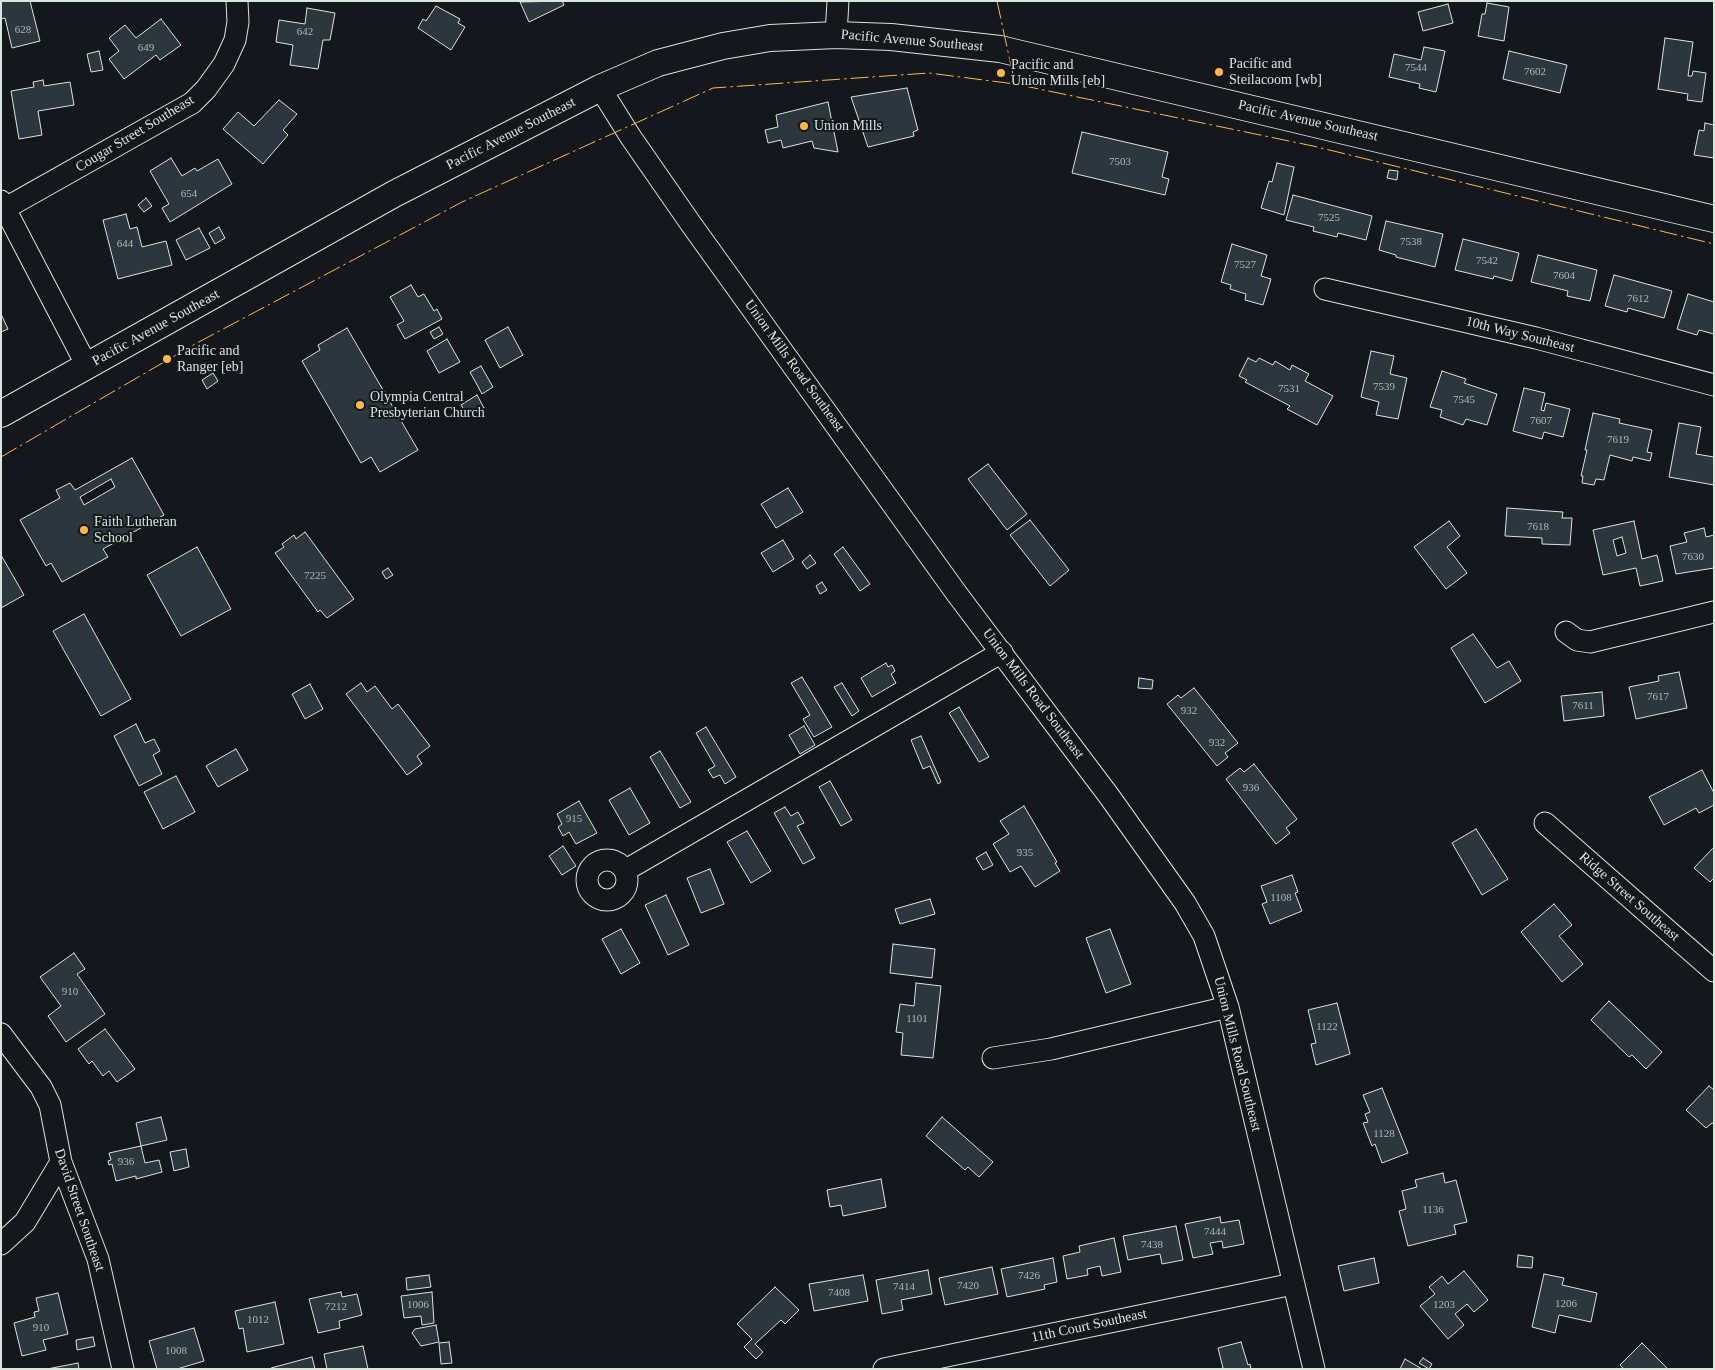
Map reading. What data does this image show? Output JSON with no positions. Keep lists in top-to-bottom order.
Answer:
{
  "streets": {
    "main road": ["Pacific Avenue Southeast"],
    "street": [
      "Cougar Street Southeast",
      "10th Way Southeast",
      "Union Mills Road Southeast",
      "Ridge Street Southeast",
      "David Street Southeast",
      "11th Court Southeast"
    ]
  },
  "crossings": [
    ["Pacific Avenue Southeast", "Union Mills Road Southeast"],
    ["Union Mills Road Southeast", "11th Court Southeast"]
  ],
  "places": [
    "Pacific and Steilacoom [wb]",
    "Pacific and Union Mills [eb]",
    "Union Mills",
    "Pacific and Ranger [eb]",
    "Olympia Central Presbyterian Church",
    "Faith Lutheran School"
  ],
  "house_numbers": [
    "628",
    "642",
    "649",
    "7544",
    "7602",
    "7503",
    "654",
    "7525",
    "7538",
    "644",
    "7542",
    "7527",
    "7604",
    "7612",
    "7539",
    "7531",
    "7545",
    "7607",
    "7619",
    "7618",
    "7630",
    "7225",
    "7617",
    "7611",
    "932",
    "932",
    "936",
    "915",
    "935",
    "1108",
    "910",
    "1101",
    "1122",
    "1128",
    "936",
    "1136",
    "7444",
    "7438",
    "7426",
    "7420",
    "7414",
    "7408",
    "1206",
    "1006",
    "1203",
    "7212",
    "1012",
    "910",
    "1008"
  ]
}
